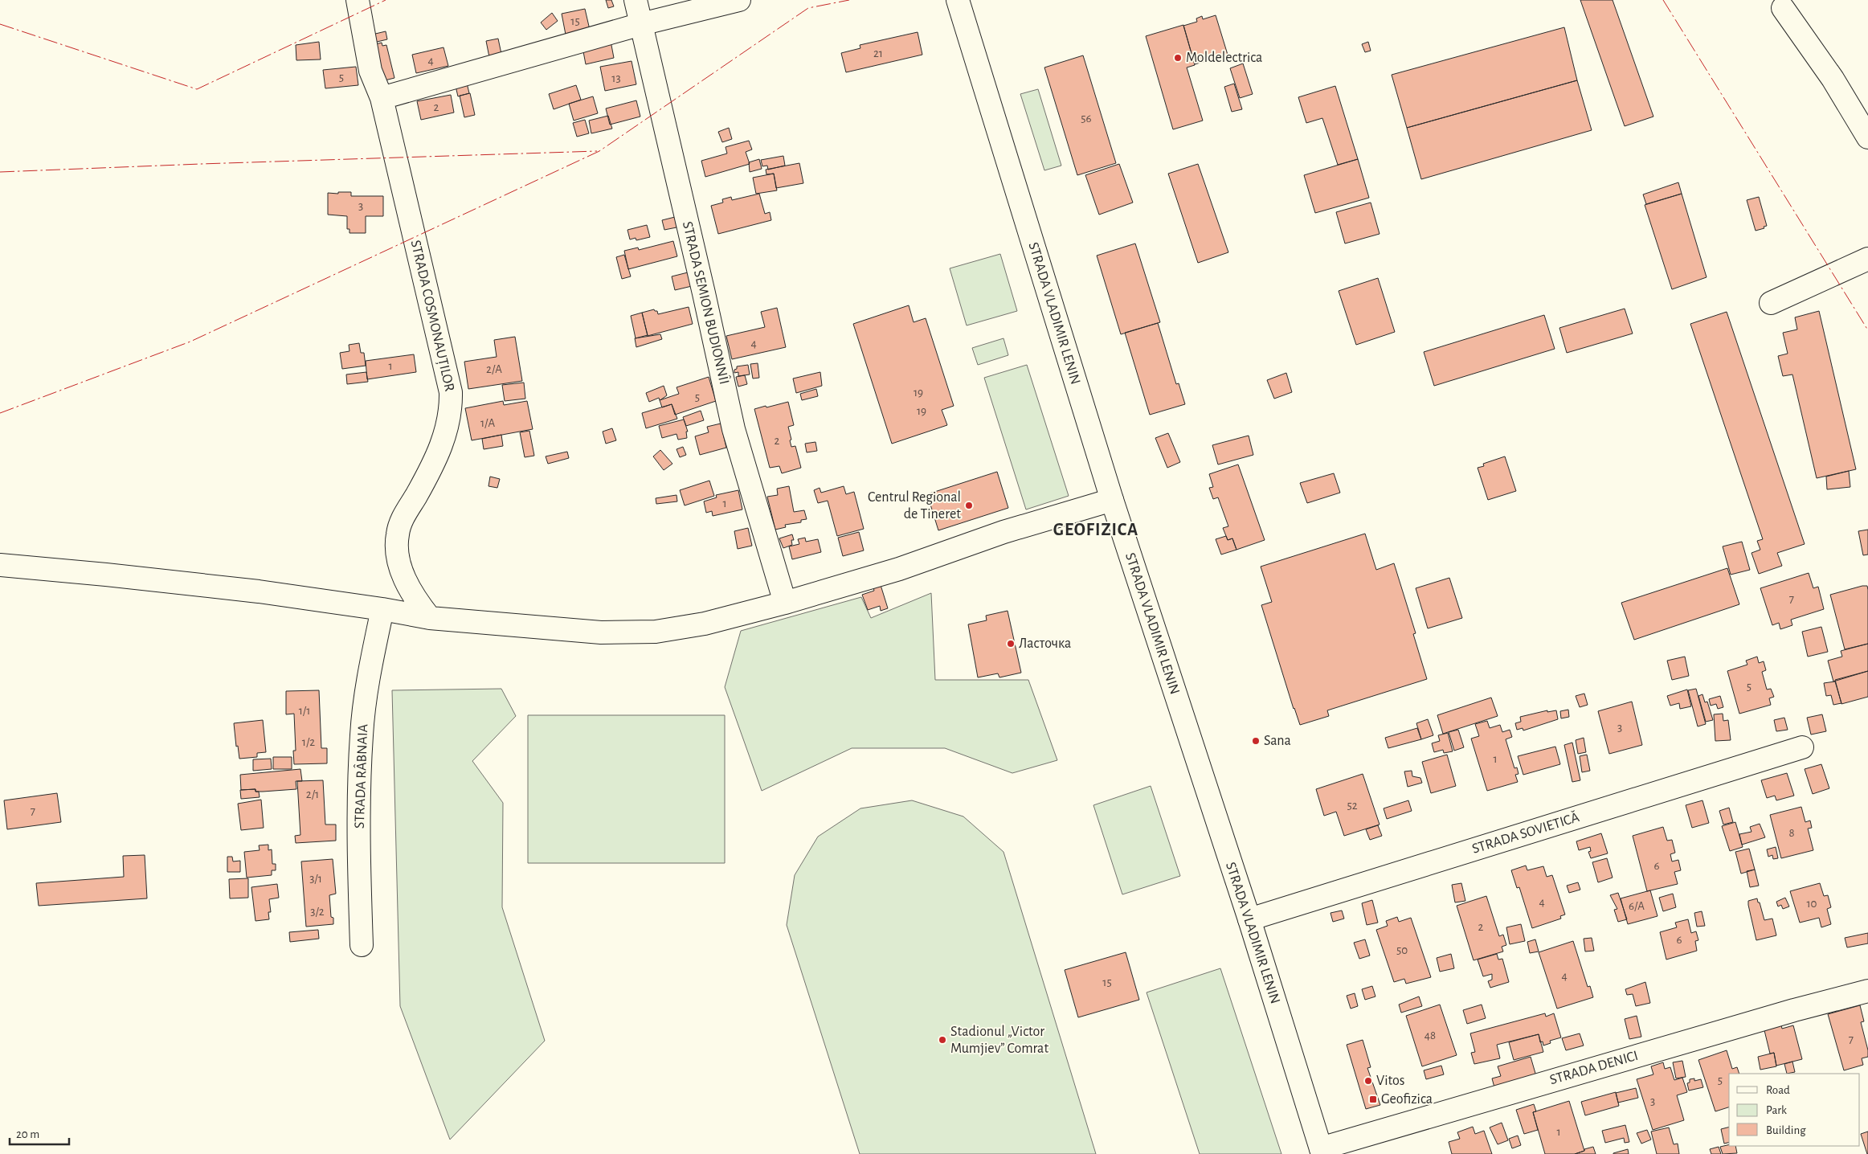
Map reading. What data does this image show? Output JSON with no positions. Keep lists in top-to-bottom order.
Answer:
{
  "streets": {
    "street": [
      "STRADA SEMION BUDIONNÎI",
      "STRADA VLADIMIR LENIN",
      "STRADA COSMONAUȚILOR",
      "STRADA RÂBNAIA",
      "STRADA SOVIETICĂ",
      "STRADA DENICI"
    ]
  },
  "crossings": [
    ["STRADA VLADIMIR LENIN", "STRADA SOVIETICĂ"],
    ["STRADA VLADIMIR LENIN", "STRADA DENICI"]
  ],
  "districts": ["GEOFIZICA"],
  "places": {
    "other": [
      "Moldelectrica",
      "Centrul Regional de Tineret",
      "Ласточка",
      "Sana",
      "Stadionul „Victor Mumjiev” Comrat",
      "Vitos"
    ],
    "transit": ["Geofizica"]
  },
  "house_numbers": [
    "15",
    "21",
    "4",
    "5",
    "13",
    "2",
    "56",
    "3",
    "4",
    "1",
    "2/A",
    "19",
    "5",
    "19",
    "1/A",
    "2",
    "1",
    "7",
    "5",
    "1/1",
    "3",
    "1/2",
    "1",
    "2/1",
    "52",
    "7",
    "8",
    "6",
    "3/1",
    "4",
    "10",
    "6/A",
    "3/2",
    "2",
    "6",
    "50",
    "4",
    "15",
    "48",
    "7",
    "5",
    "3",
    "1"
  ],
  "legend": ["Road", "Park", "Building"],
  "scale_bar": "20 m"
}
